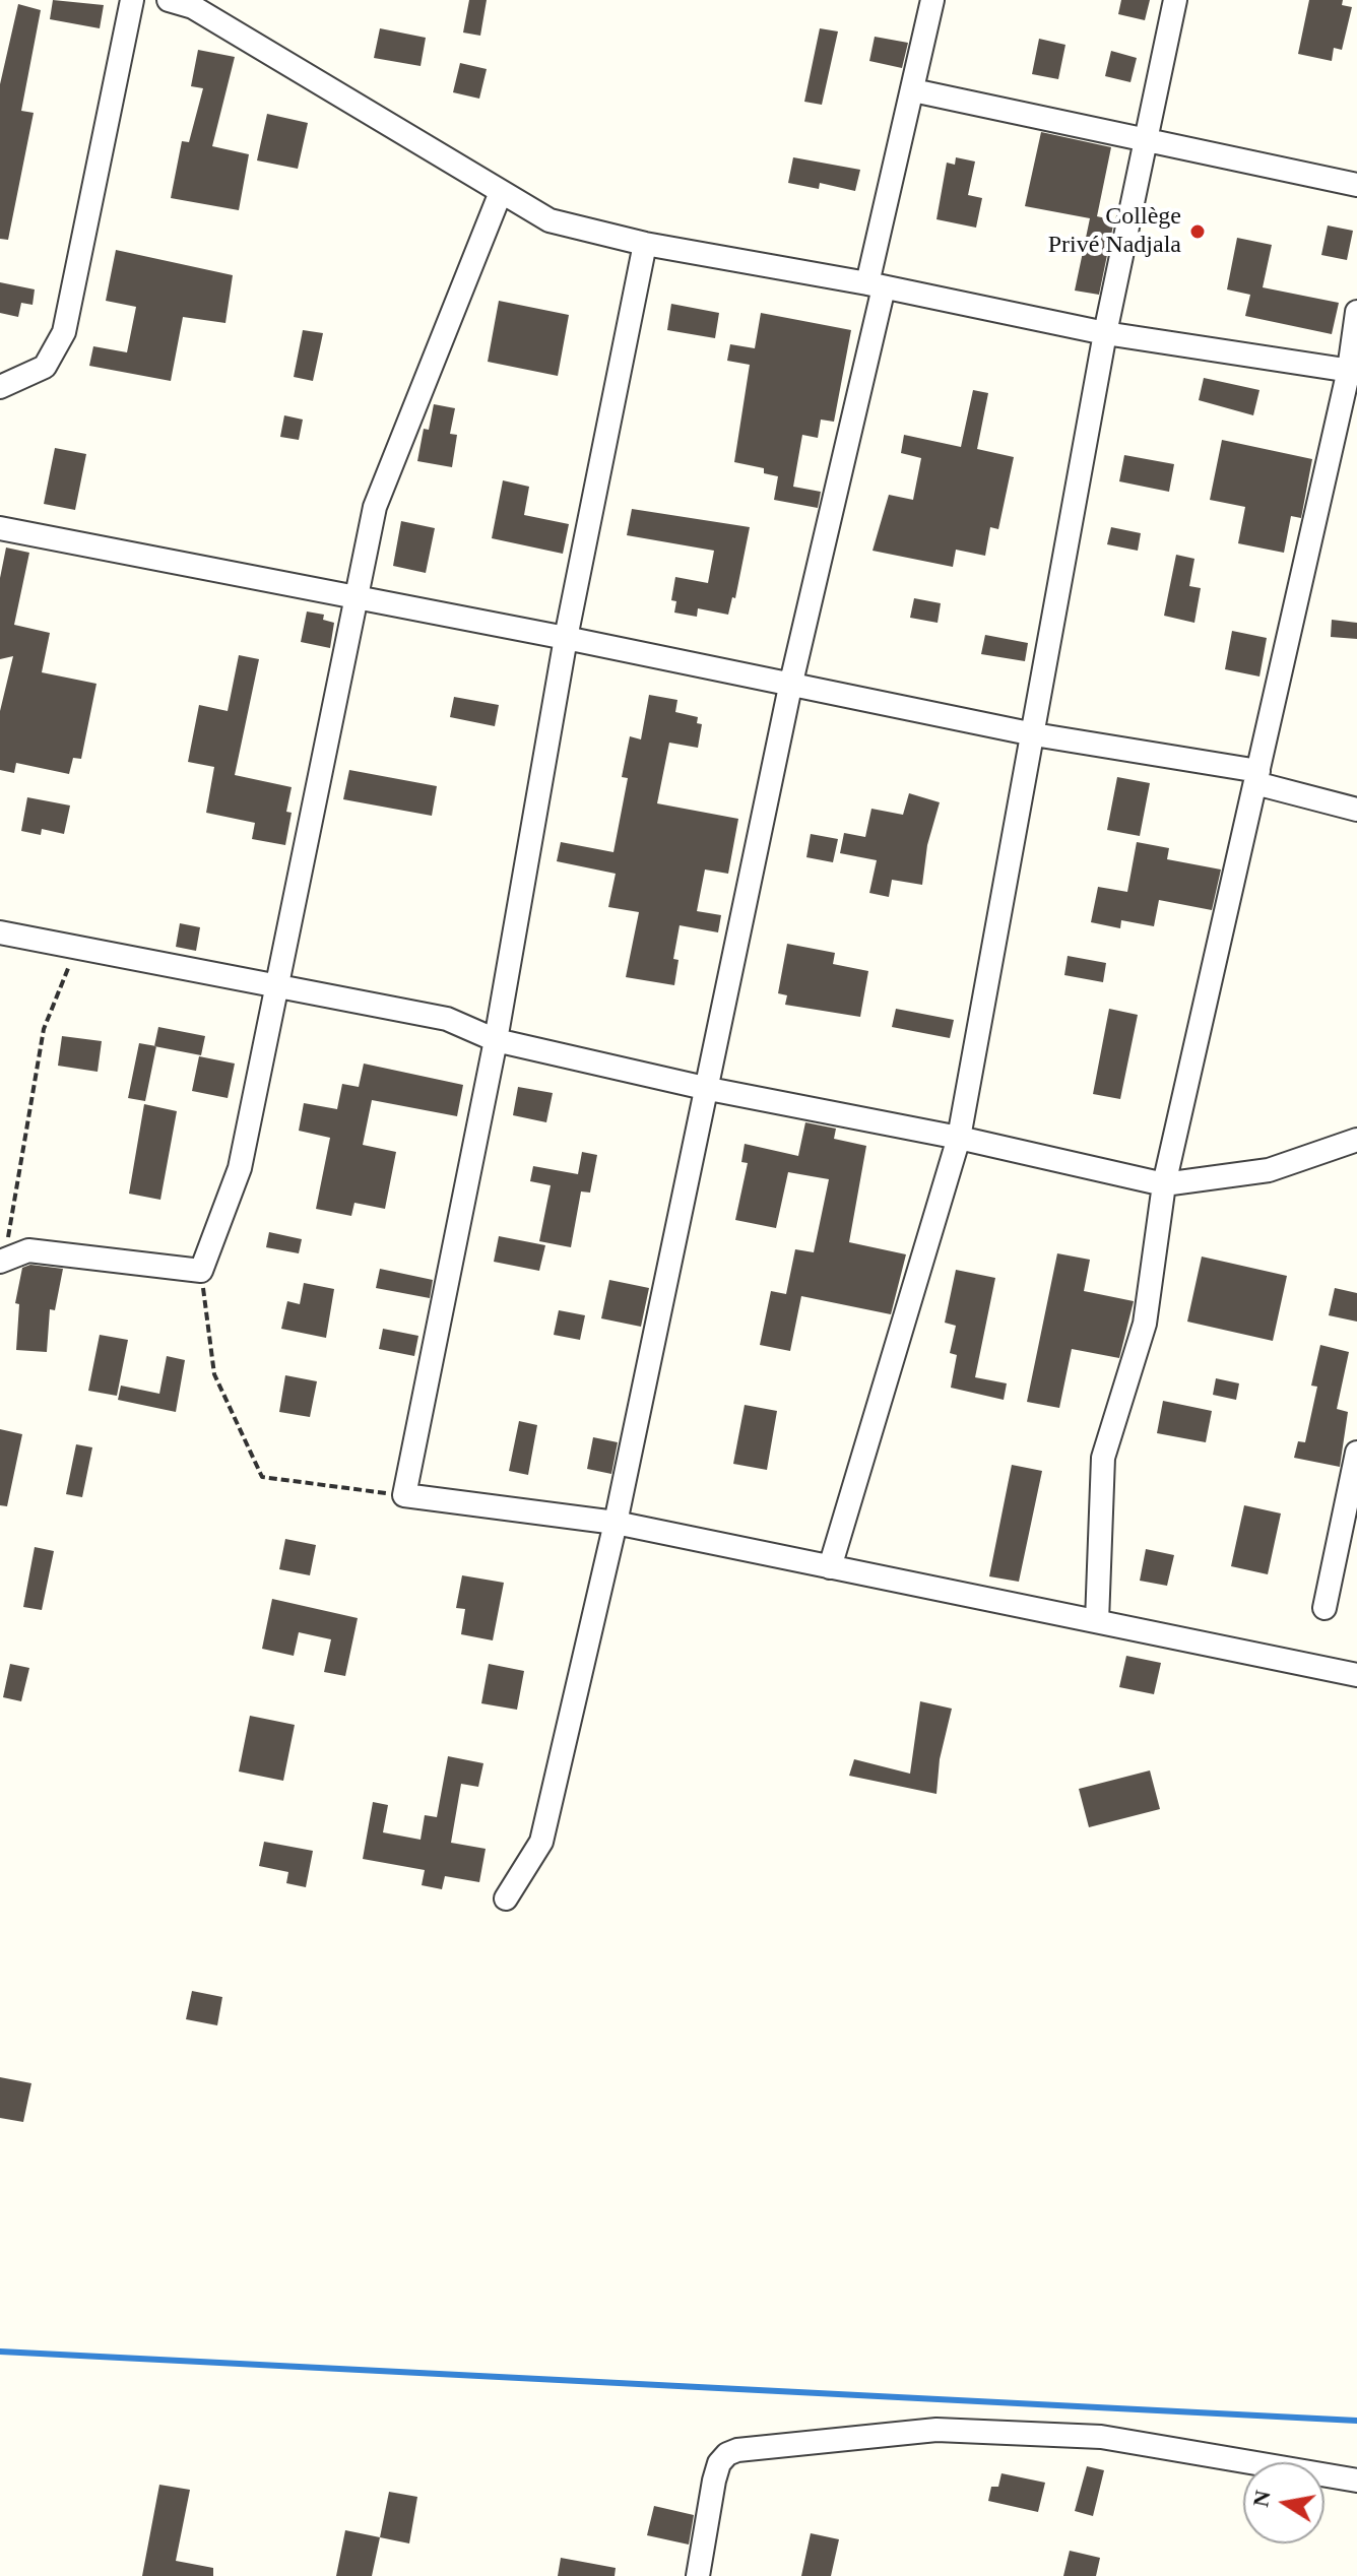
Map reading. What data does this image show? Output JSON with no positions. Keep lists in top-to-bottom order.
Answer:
{
  "places": ["Collège Privé Nadjala"],
  "north": "left"
}
